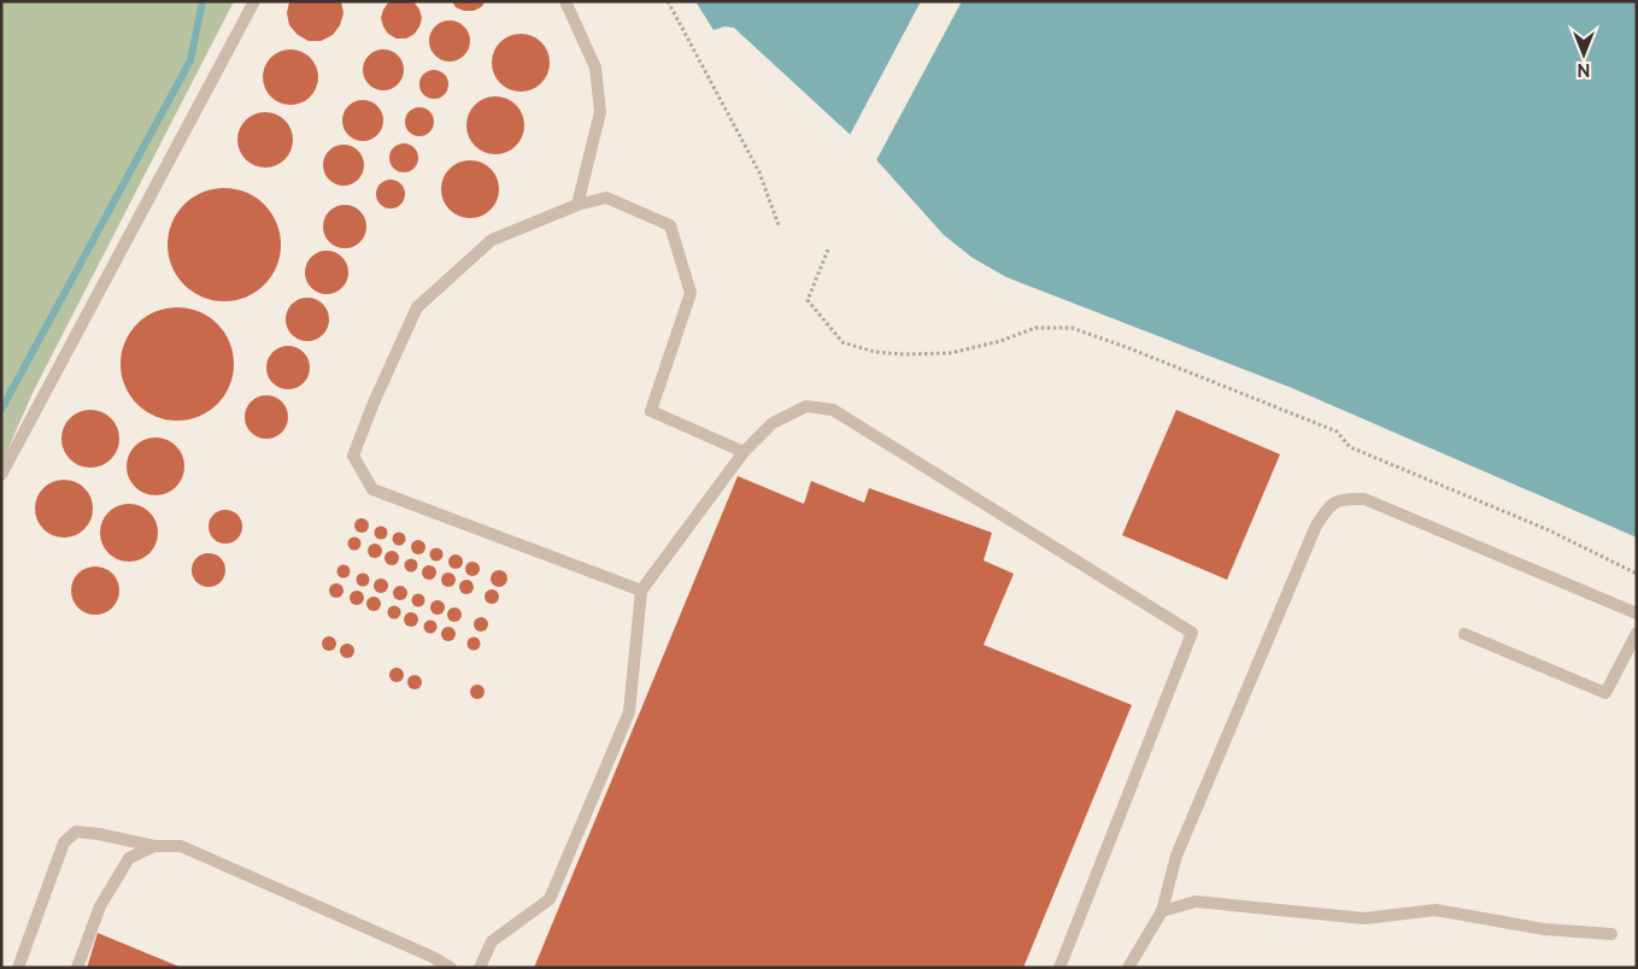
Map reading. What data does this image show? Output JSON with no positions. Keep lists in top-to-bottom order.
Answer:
{
  "north": "bottom"
}
